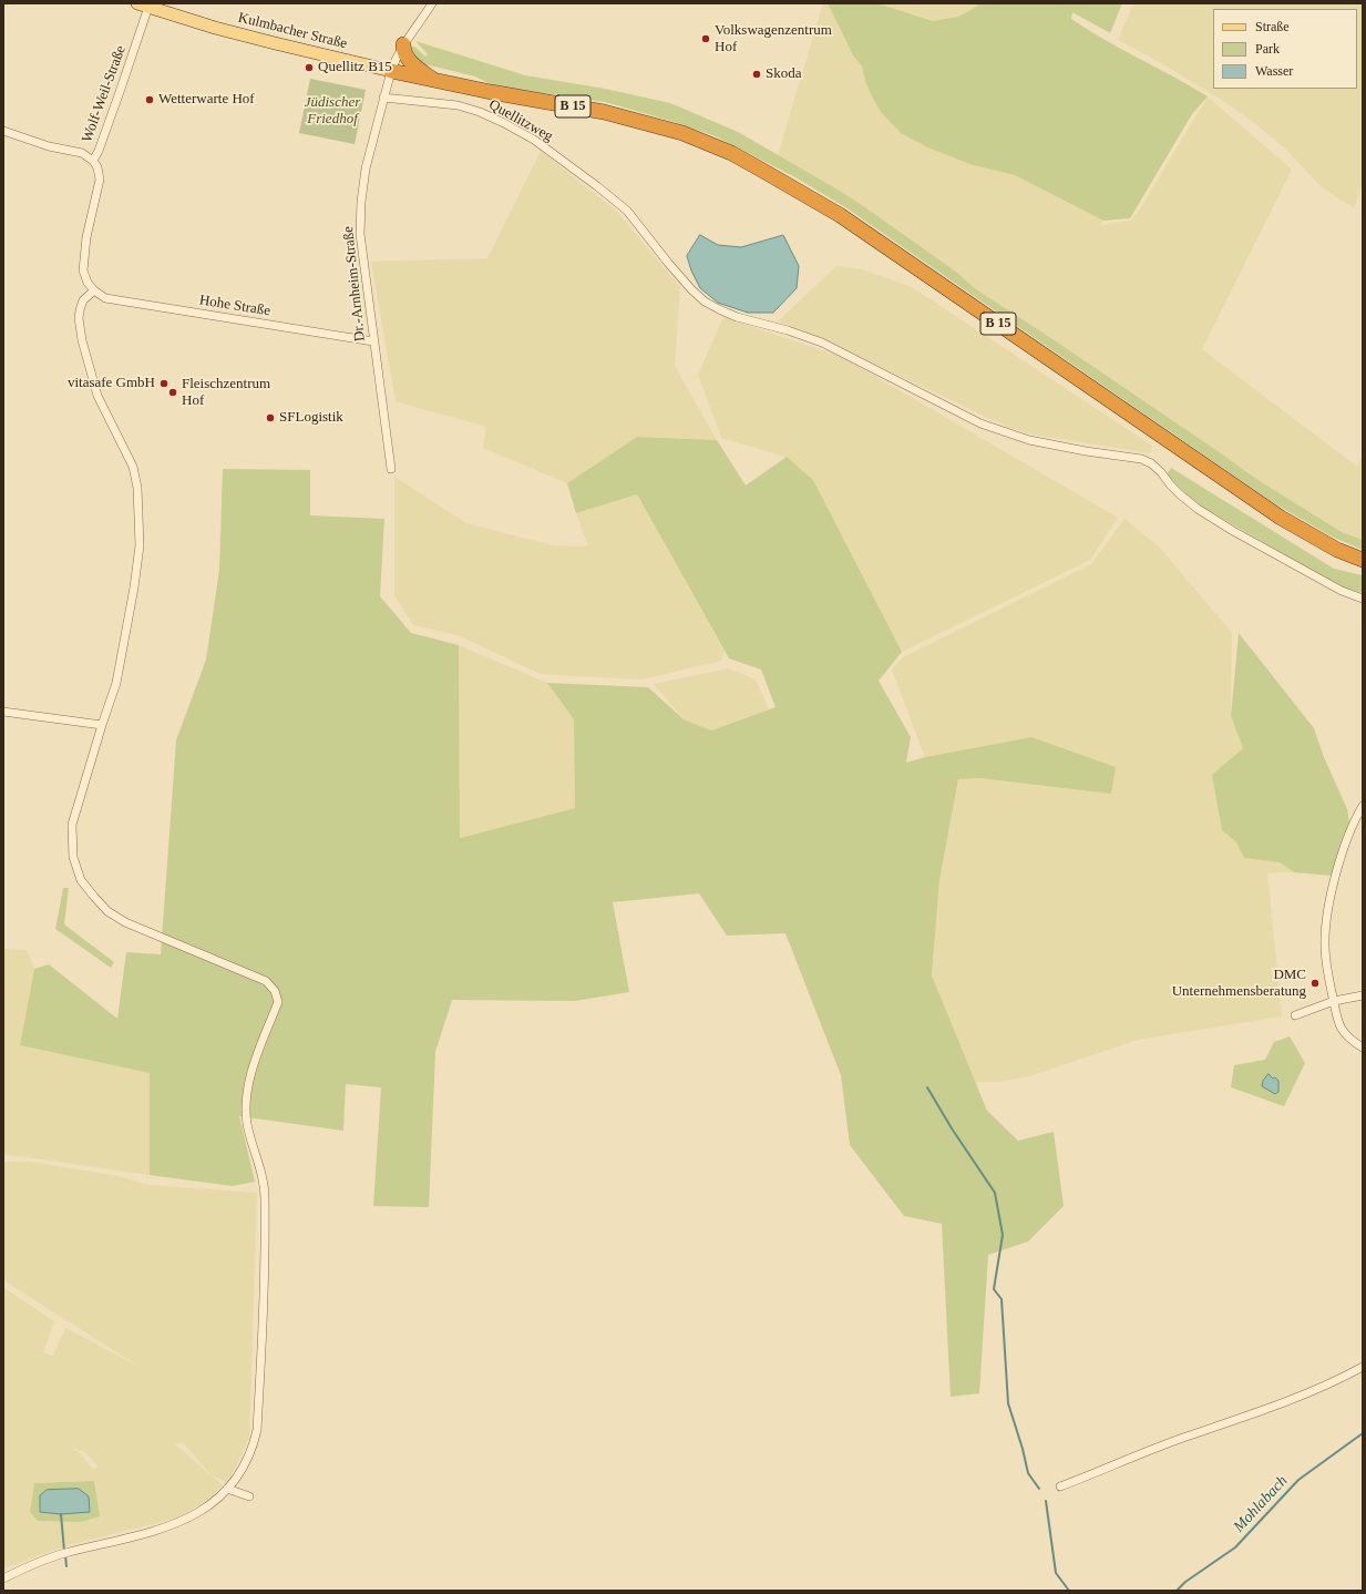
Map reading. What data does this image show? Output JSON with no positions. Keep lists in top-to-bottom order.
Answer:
{
  "streets": {
    "highway": ["B 15"],
    "main road": ["Kulmbacher Straße"],
    "street": [
      "Wolf-Weil-Straße",
      "Quellitzweg",
      "Dr.-Arnheim-Straße",
      "Hohe Straße"
    ]
  },
  "crossings": [
    ["Kulmbacher Straße", "Wolf-Weil-Straße"],
    ["Kulmbacher Straße", "B 15"],
    ["Kulmbacher Straße", "Dr.-Arnheim-Straße"],
    ["Wolf-Weil-Straße", "Hohe Straße"],
    ["B 15", "Dr.-Arnheim-Straße"],
    ["Quellitzweg", "Dr.-Arnheim-Straße"],
    ["Dr.-Arnheim-Straße", "Hohe Straße"]
  ],
  "water": ["Mohlabach"],
  "parks": ["Jüdischer Friedhof"],
  "places": [
    "Volkswagenzentrum Hof",
    "Quellitz B15",
    "Skoda",
    "Wetterwarte Hof",
    "vitasafe GmbH",
    "Fleischzentrum Hof",
    "SFLogistik",
    "DMC Unternehmensberatung"
  ],
  "legend": ["Straße", "Park", "Wasser"]
}
